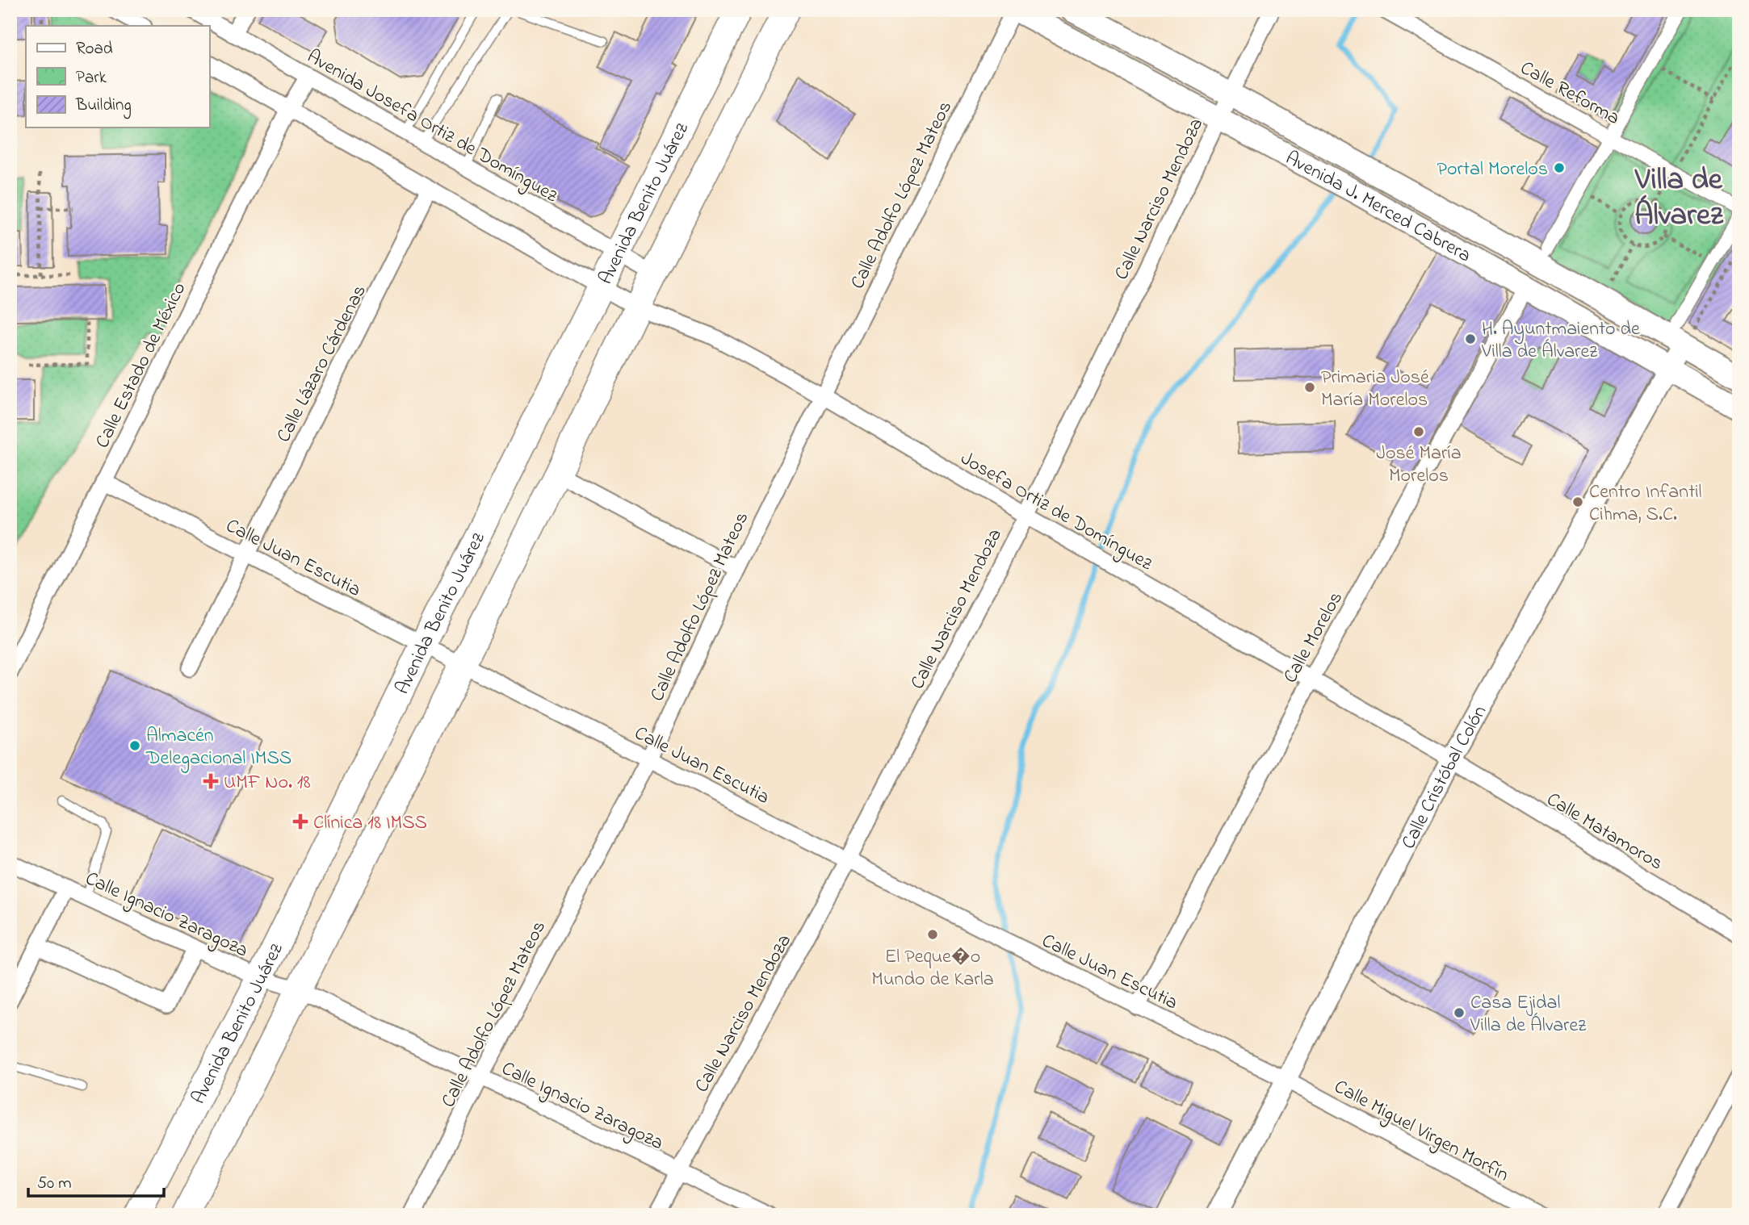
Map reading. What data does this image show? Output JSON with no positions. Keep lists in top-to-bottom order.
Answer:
{
  "streets": {
    "main road": ["Avenida Benito Juárez", "Avenida J. Merced Cabrera"],
    "street": [
      "Calle Reforma",
      "Avenida Josefa Ortiz de Domínguez",
      "Calle Adolfo López Mateos",
      "Calle Narciso Mendoza",
      "Calle Lázaro Cárdenas",
      "Calle Estado de México",
      "Josefa Ortiz de Domínguez",
      "Calle Juan Escutia",
      "Calle Morelos",
      "Calle Cristóbal Colón",
      "Calle Matamoros",
      "Calle Ignacio Zaragoza",
      "Calle Miguel Virgen Morfín"
    ]
  },
  "crossings": [
    ["Avenida Josefa Ortiz de Domínguez", "Avenida Benito Juárez"],
    ["Avenida Josefa Ortiz de Domínguez", "Calle Estado de México"],
    ["Calle Adolfo López Mateos", "Avenida J. Merced Cabrera"],
    ["Calle Adolfo López Mateos", "Josefa Ortiz de Domínguez"],
    ["Calle Adolfo López Mateos", "Calle Juan Escutia"],
    ["Calle Adolfo López Mateos", "Calle Ignacio Zaragoza"],
    ["Calle Narciso Mendoza", "Avenida J. Merced Cabrera"],
    ["Calle Narciso Mendoza", "Josefa Ortiz de Domínguez"],
    ["Calle Narciso Mendoza", "Calle Juan Escutia"],
    ["Calle Narciso Mendoza", "Calle Ignacio Zaragoza"],
    ["Avenida Benito Juárez", "Josefa Ortiz de Domínguez"],
    ["Avenida Benito Juárez", "Calle Juan Escutia"],
    ["Avenida Benito Juárez", "Calle Ignacio Zaragoza"],
    ["Avenida J. Merced Cabrera", "Calle Morelos"],
    ["Avenida J. Merced Cabrera", "Calle Cristóbal Colón"],
    ["Calle Lázaro Cárdenas", "Calle Juan Escutia"],
    ["Calle Estado de México", "Calle Juan Escutia"],
    ["Josefa Ortiz de Domínguez", "Calle Morelos"],
    ["Josefa Ortiz de Domínguez", "Calle Cristóbal Colón"],
    ["Josefa Ortiz de Domínguez", "Calle Matamoros"],
    ["Calle Juan Escutia", "Calle Morelos"],
    ["Calle Juan Escutia", "Calle Cristóbal Colón"],
    ["Calle Juan Escutia", "Calle Miguel Virgen Morfín"],
    ["Calle Cristóbal Colón", "Calle Matamoros"],
    ["Calle Cristóbal Colón", "Calle Miguel Virgen Morfín"]
  ],
  "districts": ["Villa de Álvarez"],
  "places": {
    "other": [
      "Portal Morelos",
      "H. Ayuntmaiento de Villa de Álvarez",
      "Primaria José María Morelos",
      "José María Morelos",
      "Centro Infantil Cihma, S.C.",
      "Almacén Delegacional IMSS",
      "El Peque�o Mundo de Karla",
      "Casa Ejidal Villa de Álvarez"
    ],
    "health": ["UMF No. 18", "Clínica 18 IMSS"]
  },
  "legend": ["Road", "Park", "Building"],
  "scale_bar": "50 m"
}
